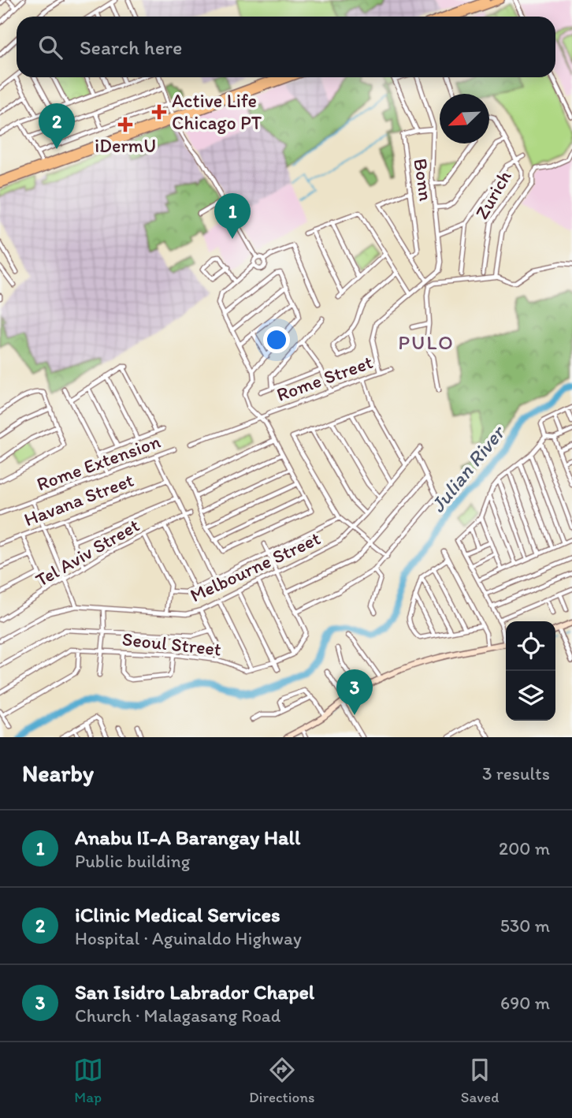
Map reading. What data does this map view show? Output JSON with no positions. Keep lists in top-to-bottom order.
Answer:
{
  "streets": {
    "street": [
      "Bonn",
      "Zurich",
      "Rome Street",
      "Rome Extension",
      "Havana Street",
      "Tel Aviv Street",
      "Melbourne Street",
      "Seoul Street"
    ]
  },
  "districts": ["PULO"],
  "water": ["Julian River"],
  "places": {
    "health": ["Active Life Chicago PT", "iDermU"]
  },
  "north": "bottom left",
  "page": {
    "search": "Search here",
    "pins": ["2", "1", "3"],
    "heading": ["Nearby", "3 results"],
    "list": [
      {
        "mark": "1",
        "name": "Anabu II-A Barangay Hall",
        "note": "Public building",
        "value": "200 m"
      },
      {
        "mark": "2",
        "name": "iClinic Medical Services",
        "note": "Hospital · Aguinaldo Highway",
        "value": "530 m"
      },
      {
        "mark": "3",
        "name": "San Isidro Labrador Chapel",
        "note": "Church · Malagasang Road",
        "value": "690 m"
      }
    ],
    "nav": ["Map", "Directions", "Saved"]
  }
}
